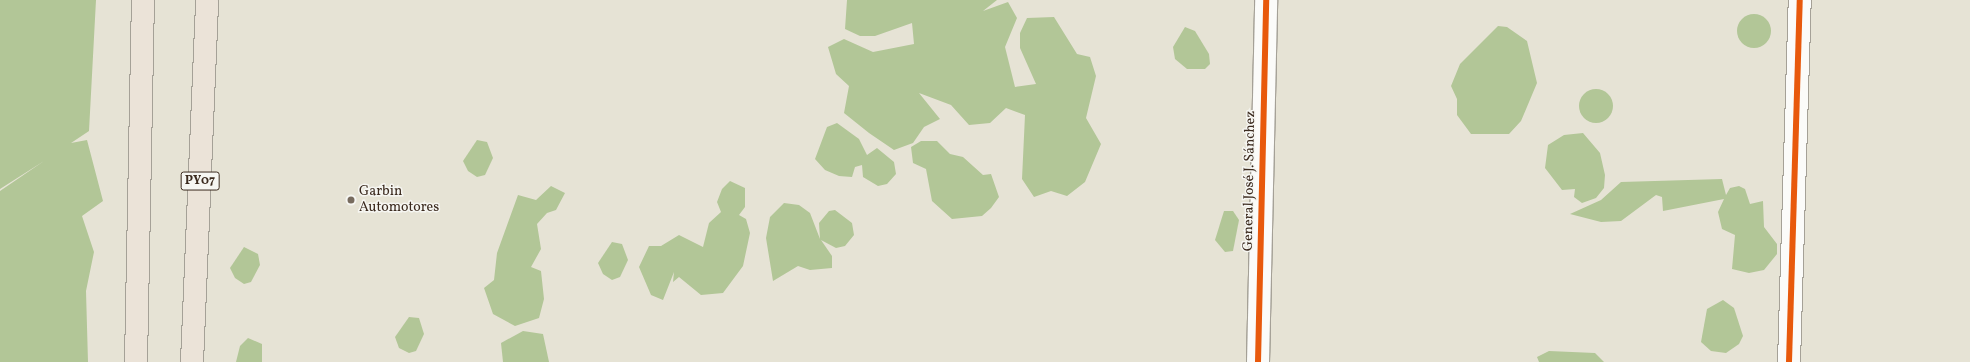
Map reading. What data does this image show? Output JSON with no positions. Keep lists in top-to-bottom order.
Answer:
{
  "streets": {
    "highway": ["PY07"],
    "street": ["General José J. Sánchez"]
  },
  "places": ["Garbin Automotores"]
}
